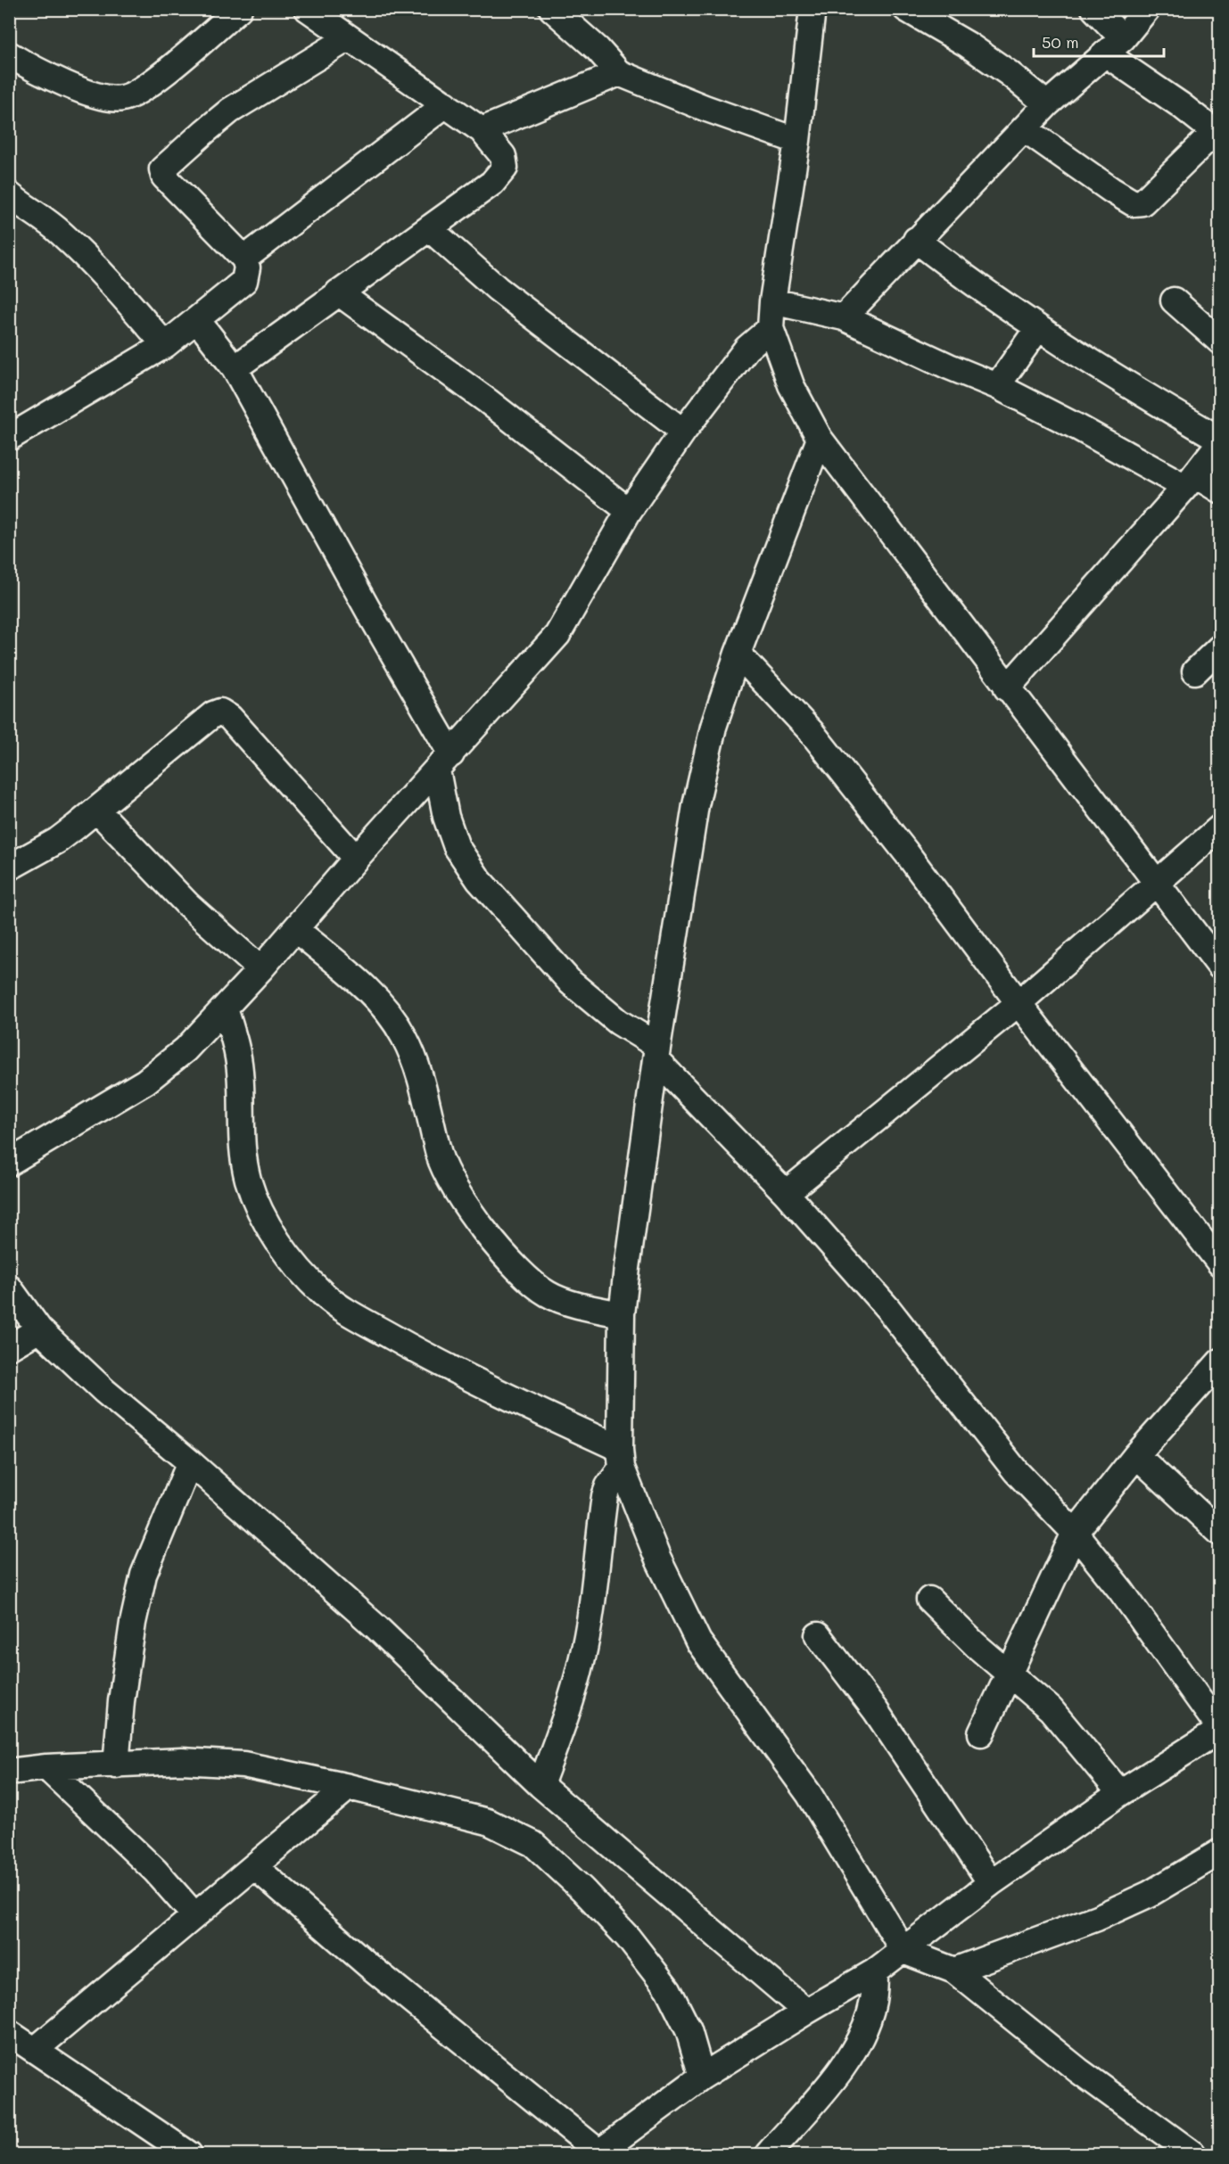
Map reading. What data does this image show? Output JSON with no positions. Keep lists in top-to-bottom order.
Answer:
{
  "scale_bar": "50 m"
}
